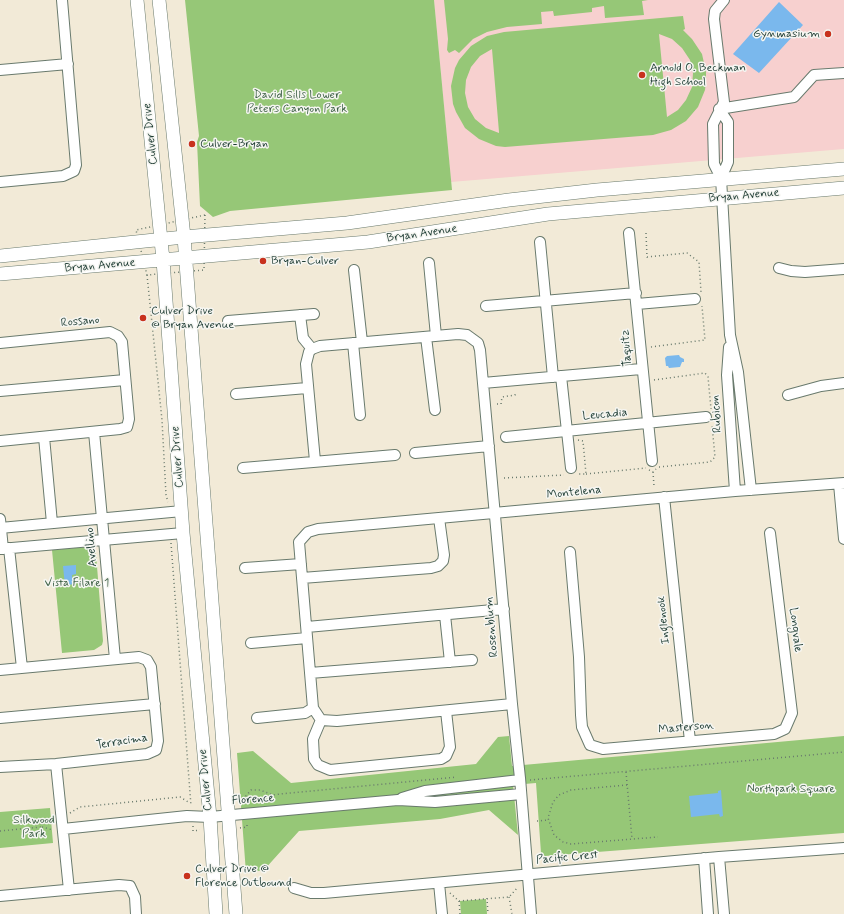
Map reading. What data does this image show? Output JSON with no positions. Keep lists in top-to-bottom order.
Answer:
{
  "streets": {
    "main road": ["Culver Drive", "Bryan Avenue"],
    "street": [
      "Rossano",
      "Taquitz",
      "Rubicon",
      "Leucadia",
      "Montelena",
      "Avellino",
      "Inglenook",
      "Rosenblum",
      "Longvale",
      "Masterson",
      "Terracima",
      "Florence",
      "Pacific Crest"
    ]
  },
  "crossings": [
    ["Culver Drive", "Bryan Avenue"],
    ["Culver Drive", "Florence"],
    ["Bryan Avenue", "Rubicon"],
    ["Rossano", "Avellino"],
    ["Taquitz", "Leucadia"],
    ["Rubicon", "Montelena"],
    ["Montelena", "Inglenook"],
    ["Montelena", "Rosenblum"],
    ["Avellino", "Terracima"],
    ["Inglenook", "Masterson"],
    ["Rosenblum", "Florence"],
    ["Rosenblum", "Pacific Crest"],
    ["Longvale", "Masterson"]
  ],
  "parks": [
    "David Sills Lower Peters Canyon Park",
    "Vista Filare 1",
    "Northpark Square",
    "Silkwood Park"
  ],
  "places": [
    "Gynmasium",
    "Arnold O. Beckman High School",
    "Culver-Bryan",
    "Bryan-Culver",
    "Culver Drive @ Bryan Avenue",
    "Culver Drive @ Florence Outbound"
  ]
}
